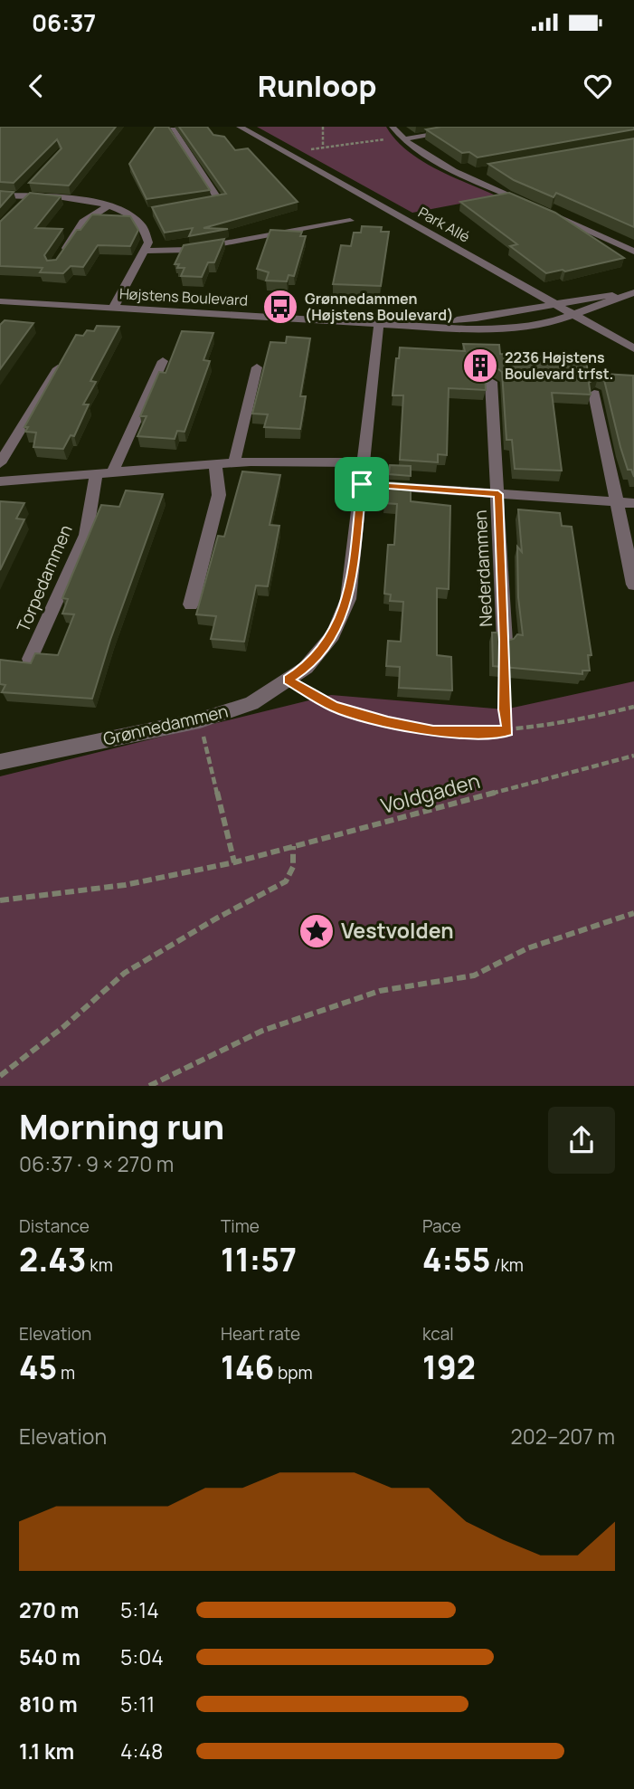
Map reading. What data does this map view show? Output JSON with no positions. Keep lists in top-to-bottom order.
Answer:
{
  "streets": {
    "street": [
      "Park Allé",
      "Højstens Boulevard",
      "Nederdammen",
      "Torpedammen",
      "Grønnedammen"
    ],
    "path": ["Voldgaden"]
  },
  "crossings": [
    ["Park Allé", "Højstens Boulevard"],
    ["Højstens Boulevard", "Grønnedammen"],
    ["Nederdammen", "Grønnedammen"]
  ],
  "places": {
    "bus stop": ["Grønnedammen (Højstens Boulevard)"],
    "building": ["2236 Højstens Boulevard trfst."],
    "place": ["Vestvolden"]
  },
  "page": {
    "status": "06:37",
    "header": "Runloop",
    "heading": ["Morning run", "06:37 · 9 × 270 m"],
    "stats": [
      ["Distance", "2.43 km"],
      ["Time", "11:57"],
      ["Pace", "4:55 /km"],
      ["Elevation", "45 m"],
      ["Heart rate", "146 bpm"],
      ["kcal", "192"]
    ],
    "chart": ["Elevation", "202–207 m"],
    "list": [
      {
        "name": "270 m",
        "note": "5:14"
      },
      {
        "name": "540 m",
        "note": "5:04"
      },
      {
        "name": "810 m",
        "note": "5:11"
      },
      {
        "name": "1.1 km",
        "note": "4:48"
      }
    ]
  }
}
